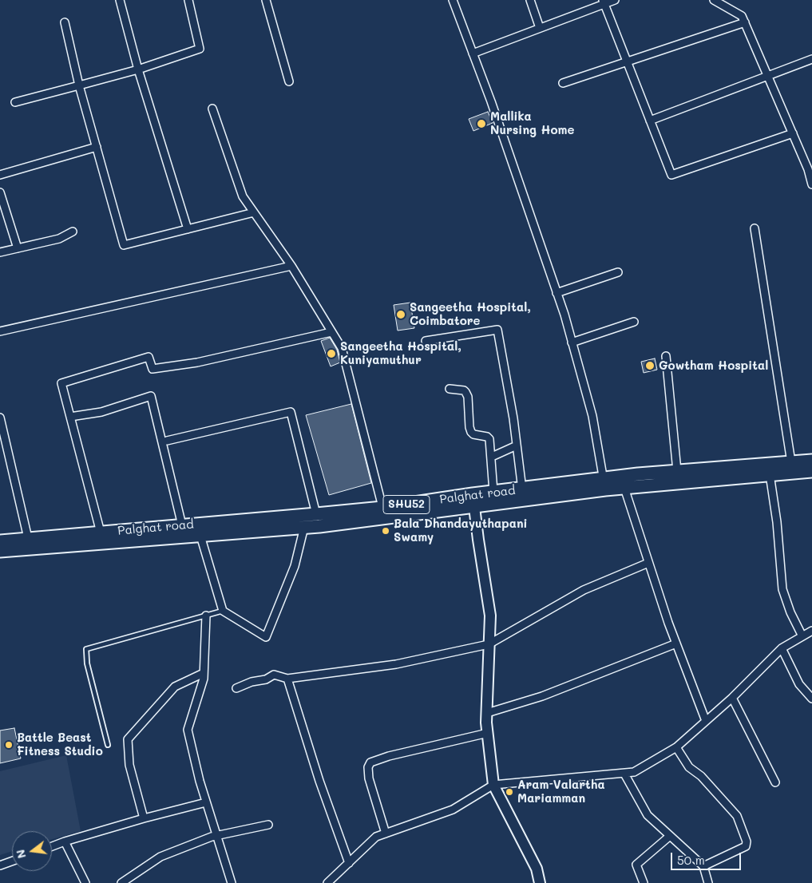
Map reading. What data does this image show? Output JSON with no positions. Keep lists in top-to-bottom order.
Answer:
{
  "streets": {
    "main road": ["Palghat road", "SHU52"]
  },
  "places": [
    "Mallika Nursing Home",
    "Sangeetha Hospital, Coimbatore",
    "Sangeetha Hospital, Kuniyamuthur",
    "Gowtham Hospital",
    "Bala Dhandayuthapani Swamy",
    "Battle Beast Fitness Studio",
    "Aram Valartha Mariamman"
  ],
  "scale_bar": "50 m",
  "north": "left"
}
